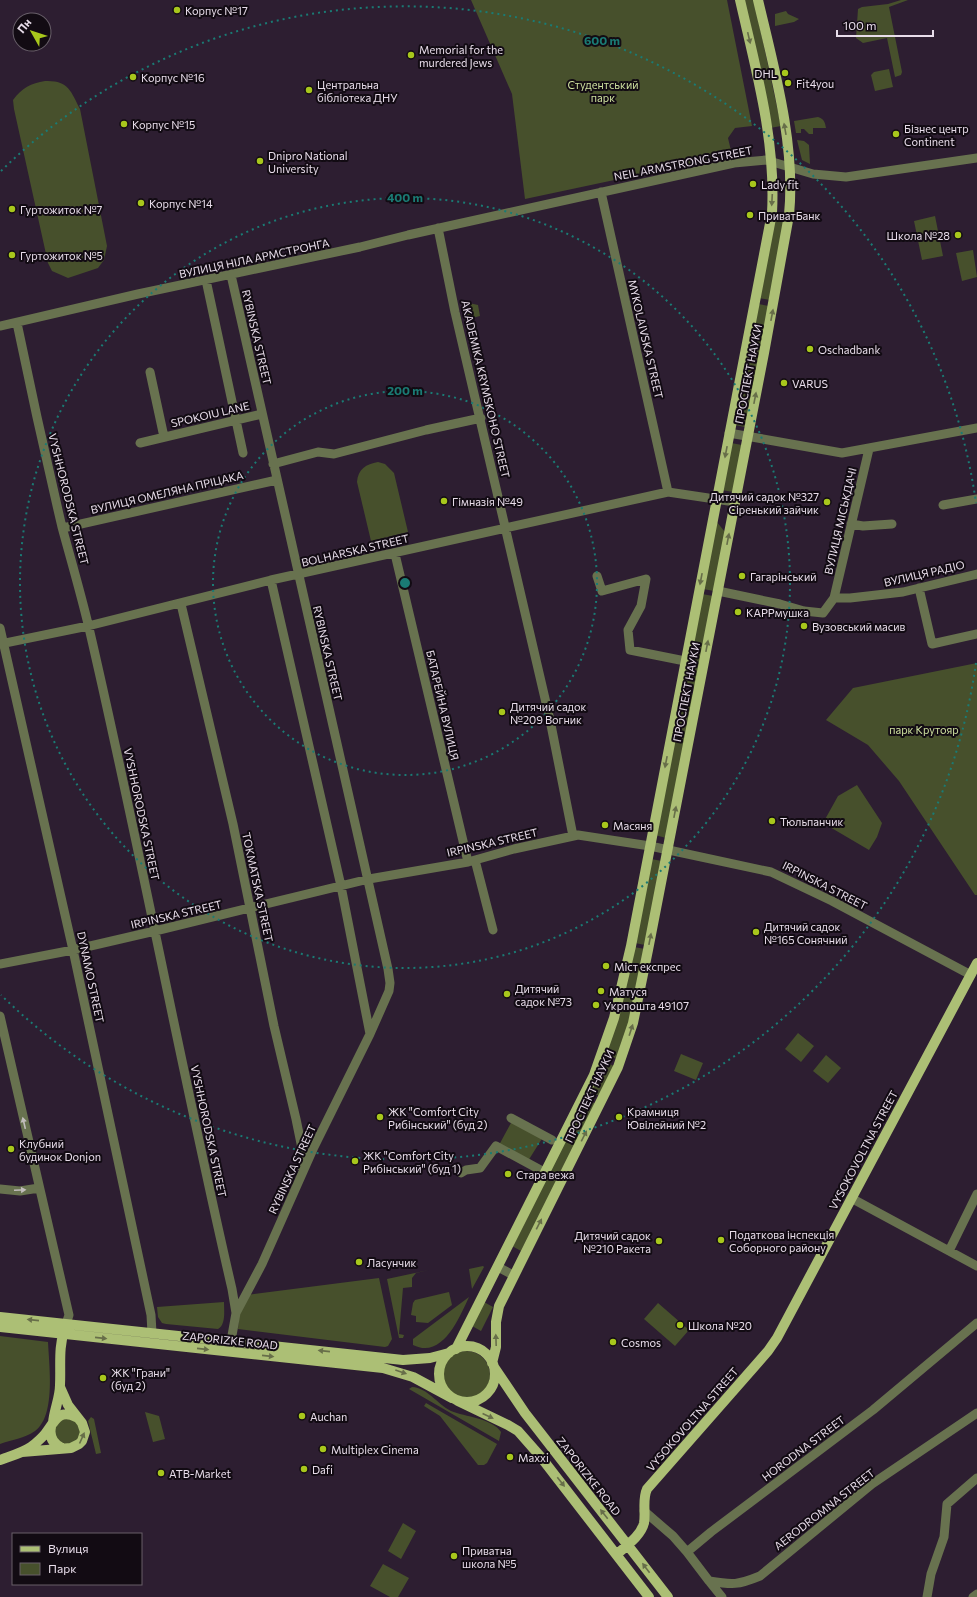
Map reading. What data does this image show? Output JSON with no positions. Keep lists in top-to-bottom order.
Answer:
{
  "streets": {
    "main road": ["ПРОСПЕКТ НАУКИ", "VYSOKOVOLTNA STREET", "ZAPORIZKE ROAD"],
    "street": [
      "NEIL ARMSTRONG STREET",
      "ВУЛИЦЯ НІЛА АРМСТРОНГА",
      "RYBINSKA STREET",
      "MYKOLAIVSKA STREET",
      "AKADEMIKA KRYMSKOHO STREET",
      "SPOKOIU LANE",
      "ВУЛИЦЯ ОМЕЛЯНА ПРІЦАКА",
      "VYSHHORODSKA STREET",
      "ВУЛИЦЯ МІСЬКДАЧІ",
      "BOLHARSKA STREET",
      "ВУЛИЦЯ РАДІО",
      "БАТАРЕЙНА ВУЛИЦЯ",
      "IRPINSKA STREET",
      "TOKMATSKA STREET",
      "DYNAMO STREET",
      "HORODNA STREET",
      "AERODROMNA STREET"
    ]
  },
  "crossings": [
    ["NEIL ARMSTRONG STREET", "ВУЛИЦЯ НІЛА АРМСТРОНГА"],
    ["NEIL ARMSTRONG STREET", "MYKOLAIVSKA STREET"],
    ["NEIL ARMSTRONG STREET", "ПРОСПЕКТ НАУКИ"],
    ["NEIL ARMSTRONG STREET", "AKADEMIKA KRYMSKOHO STREET"],
    ["ВУЛИЦЯ НІЛА АРМСТРОНГА", "RYBINSKA STREET"],
    ["ВУЛИЦЯ НІЛА АРМСТРОНГА", "AKADEMIKA KRYMSKOHO STREET"],
    ["ВУЛИЦЯ НІЛА АРМСТРОНГА", "VYSHHORODSKA STREET"],
    ["RYBINSKA STREET", "SPOKOIU LANE"],
    ["RYBINSKA STREET", "ВУЛИЦЯ ОМЕЛЯНА ПРІЦАКА"],
    ["RYBINSKA STREET", "VYSHHORODSKA STREET"],
    ["RYBINSKA STREET", "BOLHARSKA STREET"],
    ["RYBINSKA STREET", "IRPINSKA STREET"],
    ["RYBINSKA STREET", "TOKMATSKA STREET"],
    ["MYKOLAIVSKA STREET", "BOLHARSKA STREET"],
    ["ПРОСПЕКТ НАУКИ", "BOLHARSKA STREET"],
    ["ПРОСПЕКТ НАУКИ", "IRPINSKA STREET"],
    ["ПРОСПЕКТ НАУКИ", "ZAPORIZKE ROAD"],
    ["AKADEMIKA KRYMSKOHO STREET", "BOLHARSKA STREET"],
    ["AKADEMIKA KRYMSKOHO STREET", "IRPINSKA STREET"],
    ["ВУЛИЦЯ ОМЕЛЯНА ПРІЦАКА", "VYSHHORODSKA STREET"],
    ["VYSHHORODSKA STREET", "BOLHARSKA STREET"],
    ["VYSHHORODSKA STREET", "IRPINSKA STREET"],
    ["ВУЛИЦЯ МІСЬКДАЧІ", "ВУЛИЦЯ РАДІО"],
    ["BOLHARSKA STREET", "БАТАРЕЙНА ВУЛИЦЯ"],
    ["BOLHARSKA STREET", "TOKMATSKA STREET"],
    ["BOLHARSKA STREET", "DYNAMO STREET"],
    ["БАТАРЕЙНА ВУЛИЦЯ", "IRPINSKA STREET"],
    ["IRPINSKA STREET", "TOKMATSKA STREET"],
    ["IRPINSKA STREET", "DYNAMO STREET"],
    ["IRPINSKA STREET", "VYSOKOVOLTNA STREET"],
    ["DYNAMO STREET", "ZAPORIZKE ROAD"],
    ["VYSOKOVOLTNA STREET", "ZAPORIZKE ROAD"]
  ],
  "parks": ["Студентський парк", "парк Крутояр"],
  "places": [
    "Корпус №17",
    "Memorial for the murdered Jews",
    "DHL",
    "Корпус №16",
    "Fit4you",
    "Центральна бібліотека ДНУ",
    "Корпус №15",
    "Бізнес центр Continent",
    "Dnipro National University",
    "Lady fit",
    "Корпус №14",
    "Гуртожиток №7",
    "ПриватБанк",
    "Школа №28",
    "Гуртожиток №5",
    "Oschadbank",
    "VARUS",
    "Гімназія №49",
    "Дитячий садок №327 Сіренький зайчик",
    "Гагарінський",
    "КАРРмушка",
    "Вузовський масив",
    "Дитячий садок №209 Вогник",
    "Тюльпанчик",
    "Масяня",
    "Дитячий садок №165 Сонячний",
    "Міст експрес",
    "Матуся",
    "Дитячий садок №73",
    "Укрпошта 49107",
    "ЖК \"Comfort City Рибінський\" (буд 2)",
    "Крамниця Ювілейний №2",
    "Клубний будинок Donjon",
    "ЖК \"Comfort City Рибінський\" (буд 1)",
    "Стара вежа",
    "Податкова інспекція Соборного району",
    "Дитячий садок №210 Ракета",
    "Ласунчик",
    "Школа №20",
    "Cosmos",
    "ЖК \"Грани\" (буд 2)",
    "Auchan",
    "Multiplex Cinema",
    "Maxxi",
    "Dafi",
    "ATB-Market",
    "Приватна школа №5"
  ],
  "legend": ["Вулиця", "Парк"],
  "scale_bar": "100 m",
  "north": "top left",
  "rings": ["600 m", "400 m", "200 m"]
}
